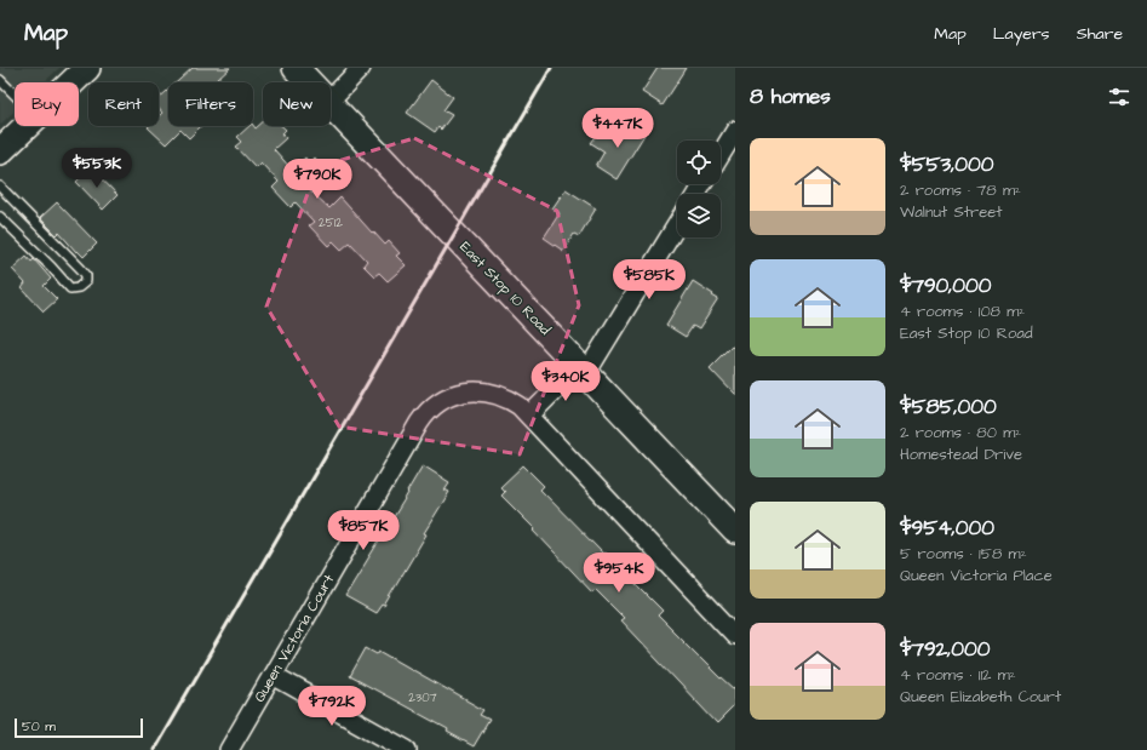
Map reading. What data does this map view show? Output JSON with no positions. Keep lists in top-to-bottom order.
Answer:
{
  "streets": {
    "street": ["East Stop 10 Road", "Queen Victoria Court"]
  },
  "house_numbers": ["2512", "2307"],
  "scale_bar": "50 m",
  "page": {
    "header": "Map",
    "nav": ["Map", "Layers", "Share"],
    "heading": "8 homes",
    "chip": [
      "Buy",
      "Rent",
      "Filters",
      "New"
    ],
    "price": [
      "$447K",
      "$553K",
      "$790K",
      "$585K",
      "$340K",
      "$857K",
      "$954K",
      "$792K"
    ],
    "list": [
      {
        "name": "$553,000",
        "note": "2 rooms · 78 m² · Walnut Street"
      },
      {
        "name": "$790,000",
        "note": "4 rooms · 108 m² · East Stop 10 Road"
      },
      {
        "name": "$585,000",
        "note": "2 rooms · 80 m² · Homestead Drive"
      },
      {
        "name": "$954,000",
        "note": "5 rooms · 158 m² · Queen Victoria Place"
      },
      {
        "name": "$792,000",
        "note": "4 rooms · 112 m² · Queen Elizabeth Court"
      }
    ],
    "scale": "50 m"
  }
}
